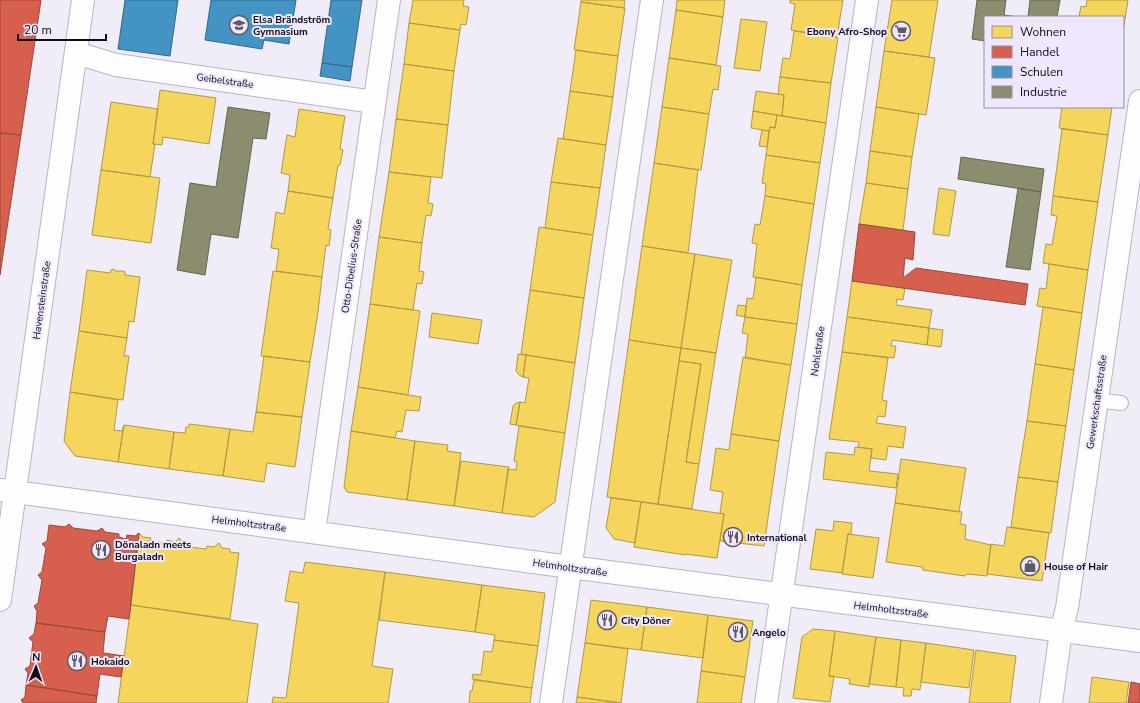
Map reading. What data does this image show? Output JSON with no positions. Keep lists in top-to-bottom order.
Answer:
{
  "streets": {
    "street": [
      "Geibelstraße",
      "Otto-Dibelius-Straße",
      "Havensteinstraße",
      "Nohlstraße",
      "Gewerkschaftsstraße",
      "Helmholtzstraße"
    ]
  },
  "crossings": [
    ["Geibelstraße", "Otto-Dibelius-Straße"],
    ["Geibelstraße", "Havensteinstraße"],
    ["Otto-Dibelius-Straße", "Helmholtzstraße"],
    ["Havensteinstraße", "Helmholtzstraße"],
    ["Nohlstraße", "Helmholtzstraße"],
    ["Gewerkschaftsstraße", "Helmholtzstraße"]
  ],
  "places": {
    "school or university": ["Elsa Brändström Gymnasium"],
    "supermarket": ["Ebony Afro-Shop"],
    "restaurant": [
      "International",
      "Dönaladn meets Burgaladn",
      "City Döner",
      "Angelo",
      "Hokaido"
    ],
    "shop": ["House of Hair"]
  },
  "legend": [
    "Wohnen",
    "Handel",
    "Schulen",
    "Industrie"
  ],
  "scale_bar": "20 m",
  "north": "top"
}
